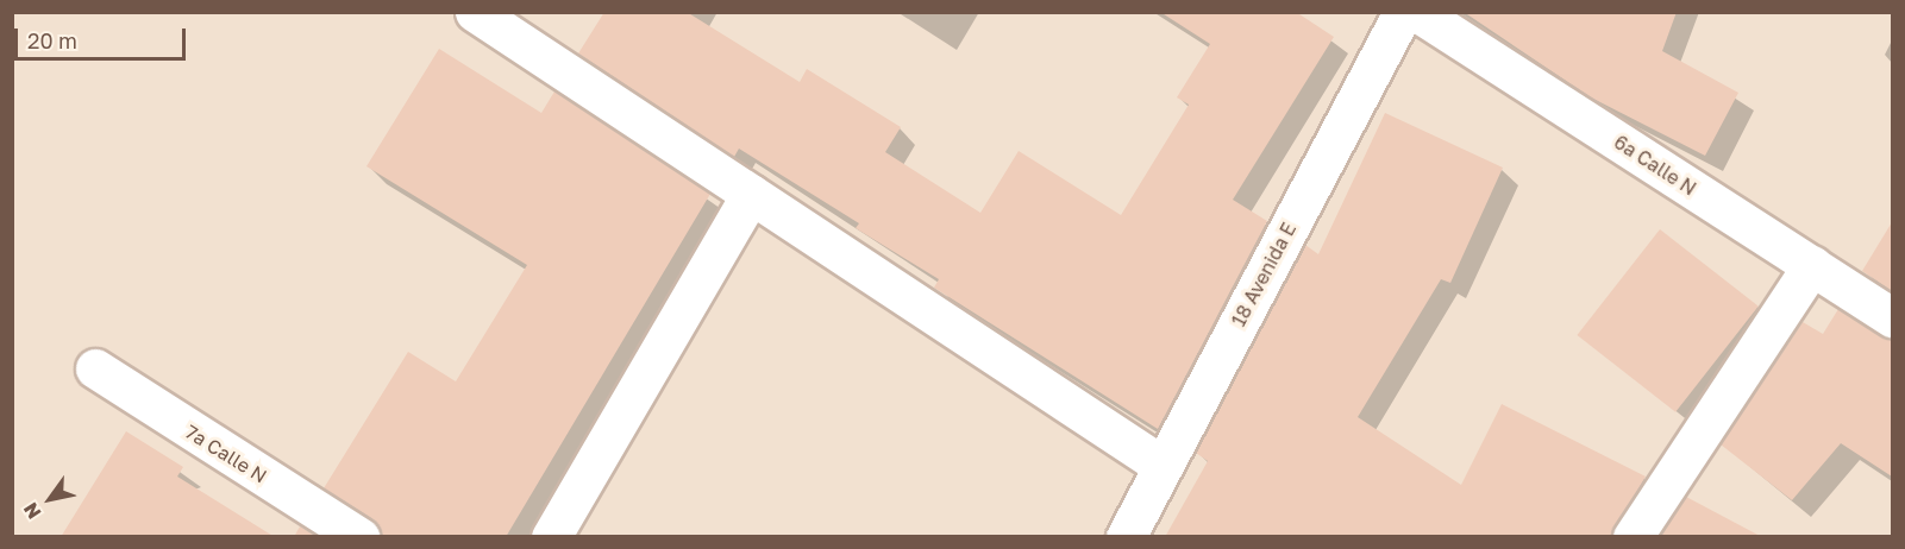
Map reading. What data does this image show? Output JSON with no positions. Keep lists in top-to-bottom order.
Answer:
{
  "streets": {
    "street": ["6a Calle N", "18 Avenida E", "7a Calle N"]
  },
  "scale_bar": "20 m",
  "north": "bottom left"
}
